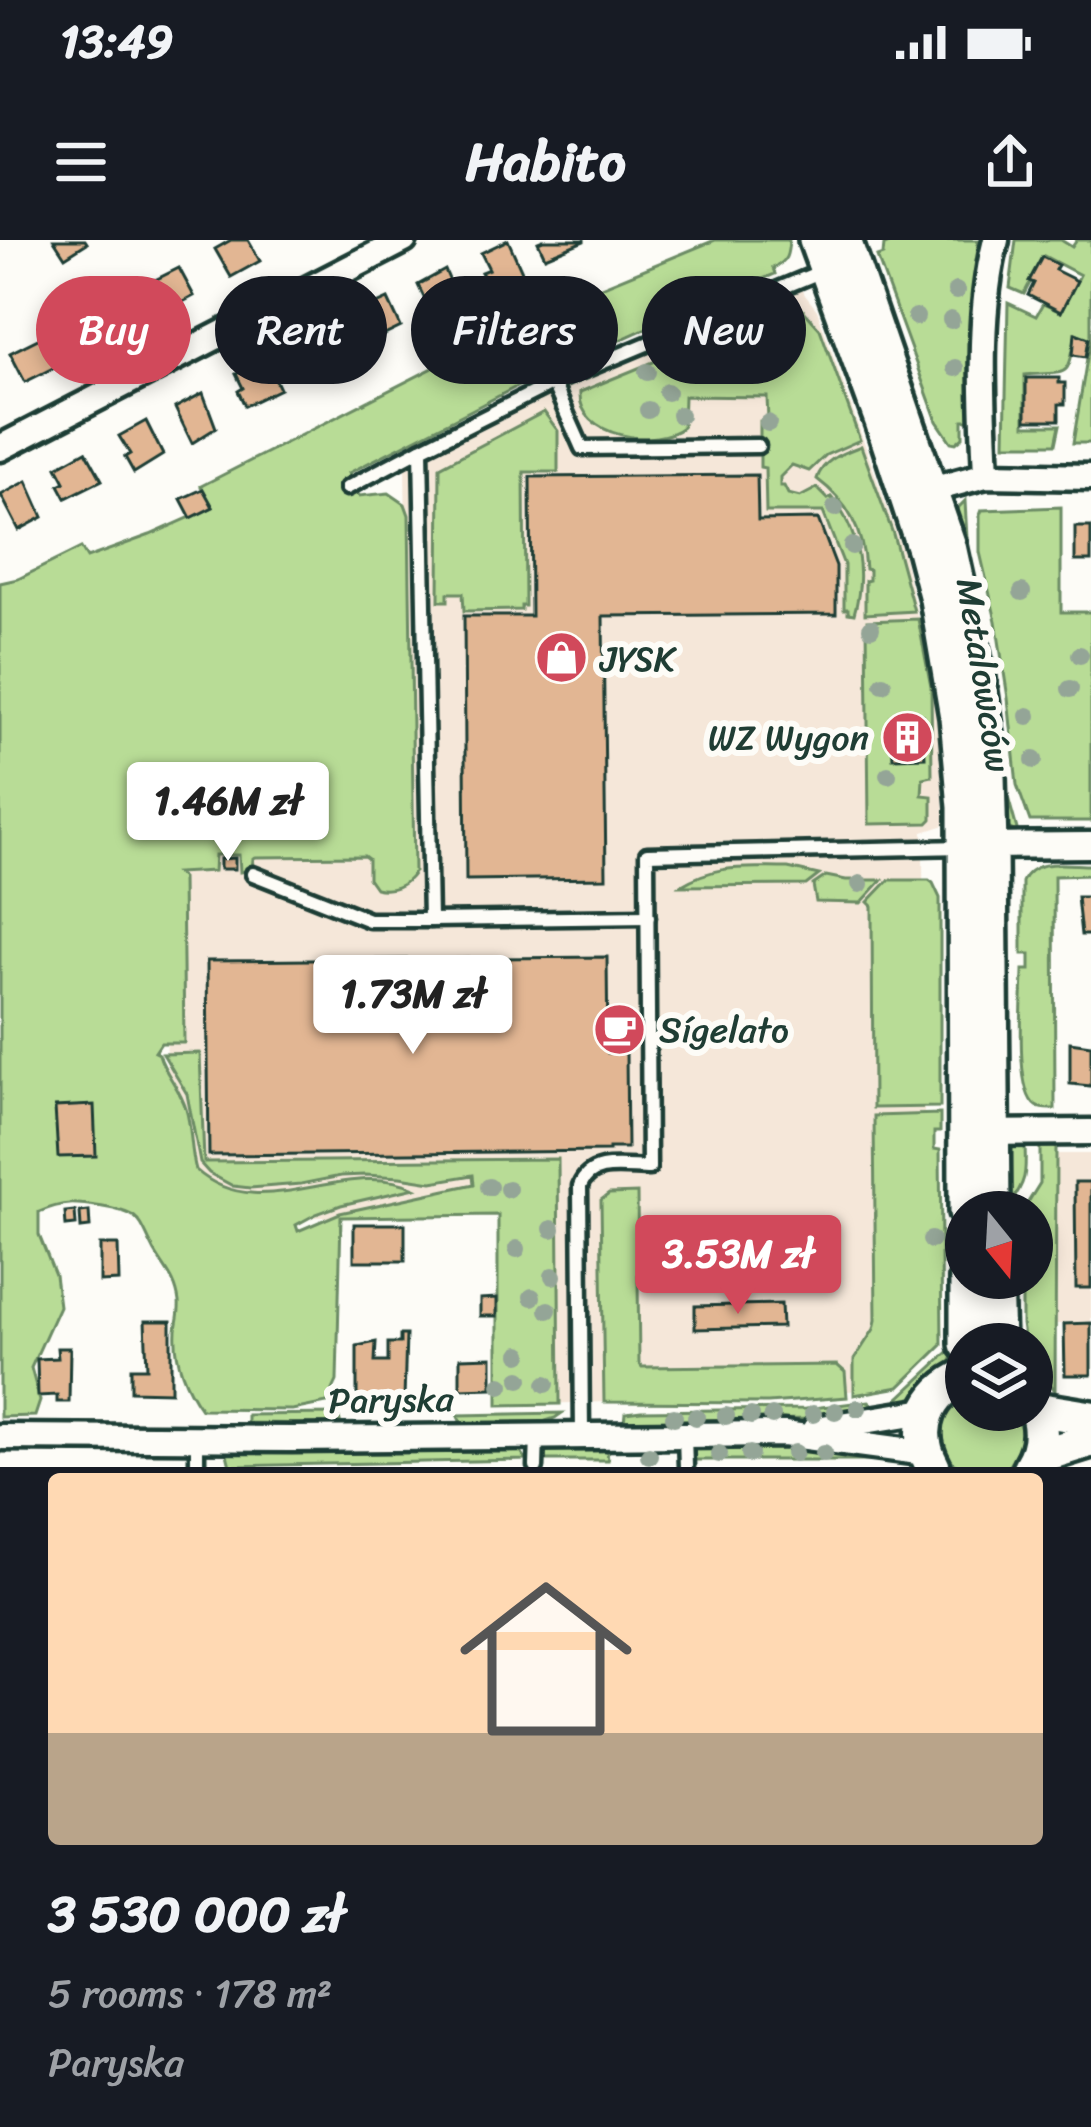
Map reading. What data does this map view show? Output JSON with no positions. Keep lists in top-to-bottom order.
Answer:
{
  "streets": {
    "street": ["Metalowców", "Paryska"]
  },
  "places": {
    "shop": ["JYSK"],
    "building": ["WZ Wygon"],
    "cafe": ["Sígelato"]
  },
  "north": "bottom",
  "page": {
    "status": "13:49",
    "header": "Habito",
    "chip": [
      "Buy",
      "Rent",
      "Filters",
      "New"
    ],
    "price": ["1.46M zł", "1.73M zł", "3.53M zł"],
    "list": [
      {
        "name": "3 530 000 zł",
        "note": "5 rooms · 178 m² · Paryska"
      }
    ]
  }
}
